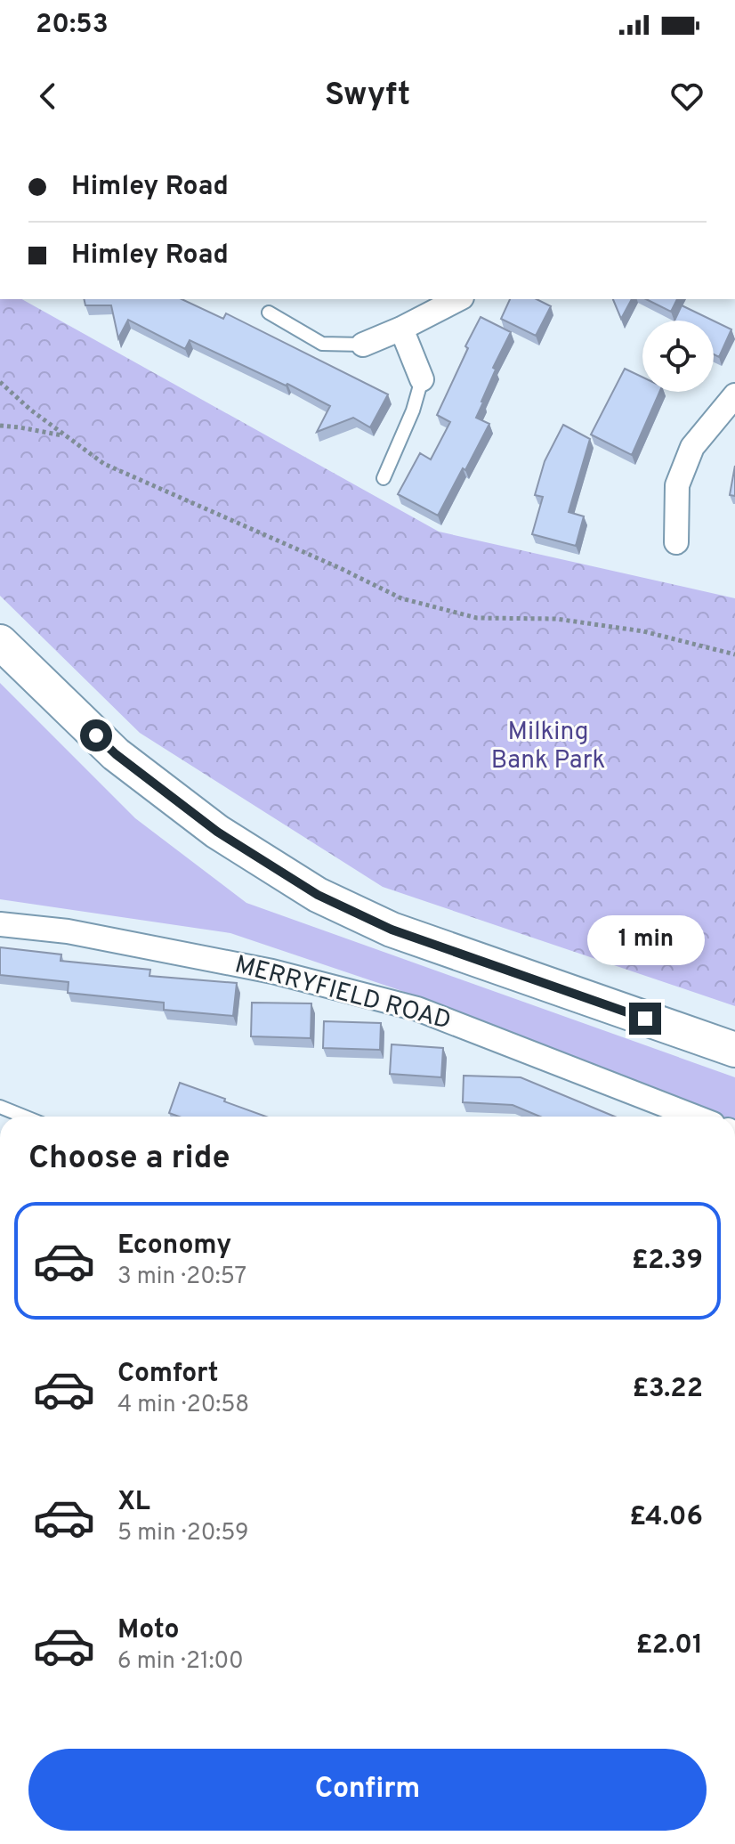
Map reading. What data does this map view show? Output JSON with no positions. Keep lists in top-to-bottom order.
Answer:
{
  "streets": {
    "street": ["MERRYFIELD ROAD"]
  },
  "parks": ["Milking Bank Park"],
  "page": {
    "status": "20:53",
    "header": "Swyft",
    "banner": ["Himley Road", "Himley Road"],
    "bubble": "1 min",
    "heading": "Choose a ride",
    "list": [
      {
        "name": "Economy",
        "note": "3 min · 20:57",
        "value": "£2.39"
      },
      {
        "name": "Comfort",
        "note": "4 min · 20:58",
        "value": "£3.22"
      },
      {
        "name": "XL",
        "note": "5 min · 20:59",
        "value": "£4.06"
      },
      {
        "name": "Moto",
        "note": "6 min · 21:00",
        "value": "£2.01"
      }
    ],
    "buttons": "Confirm"
  }
}
